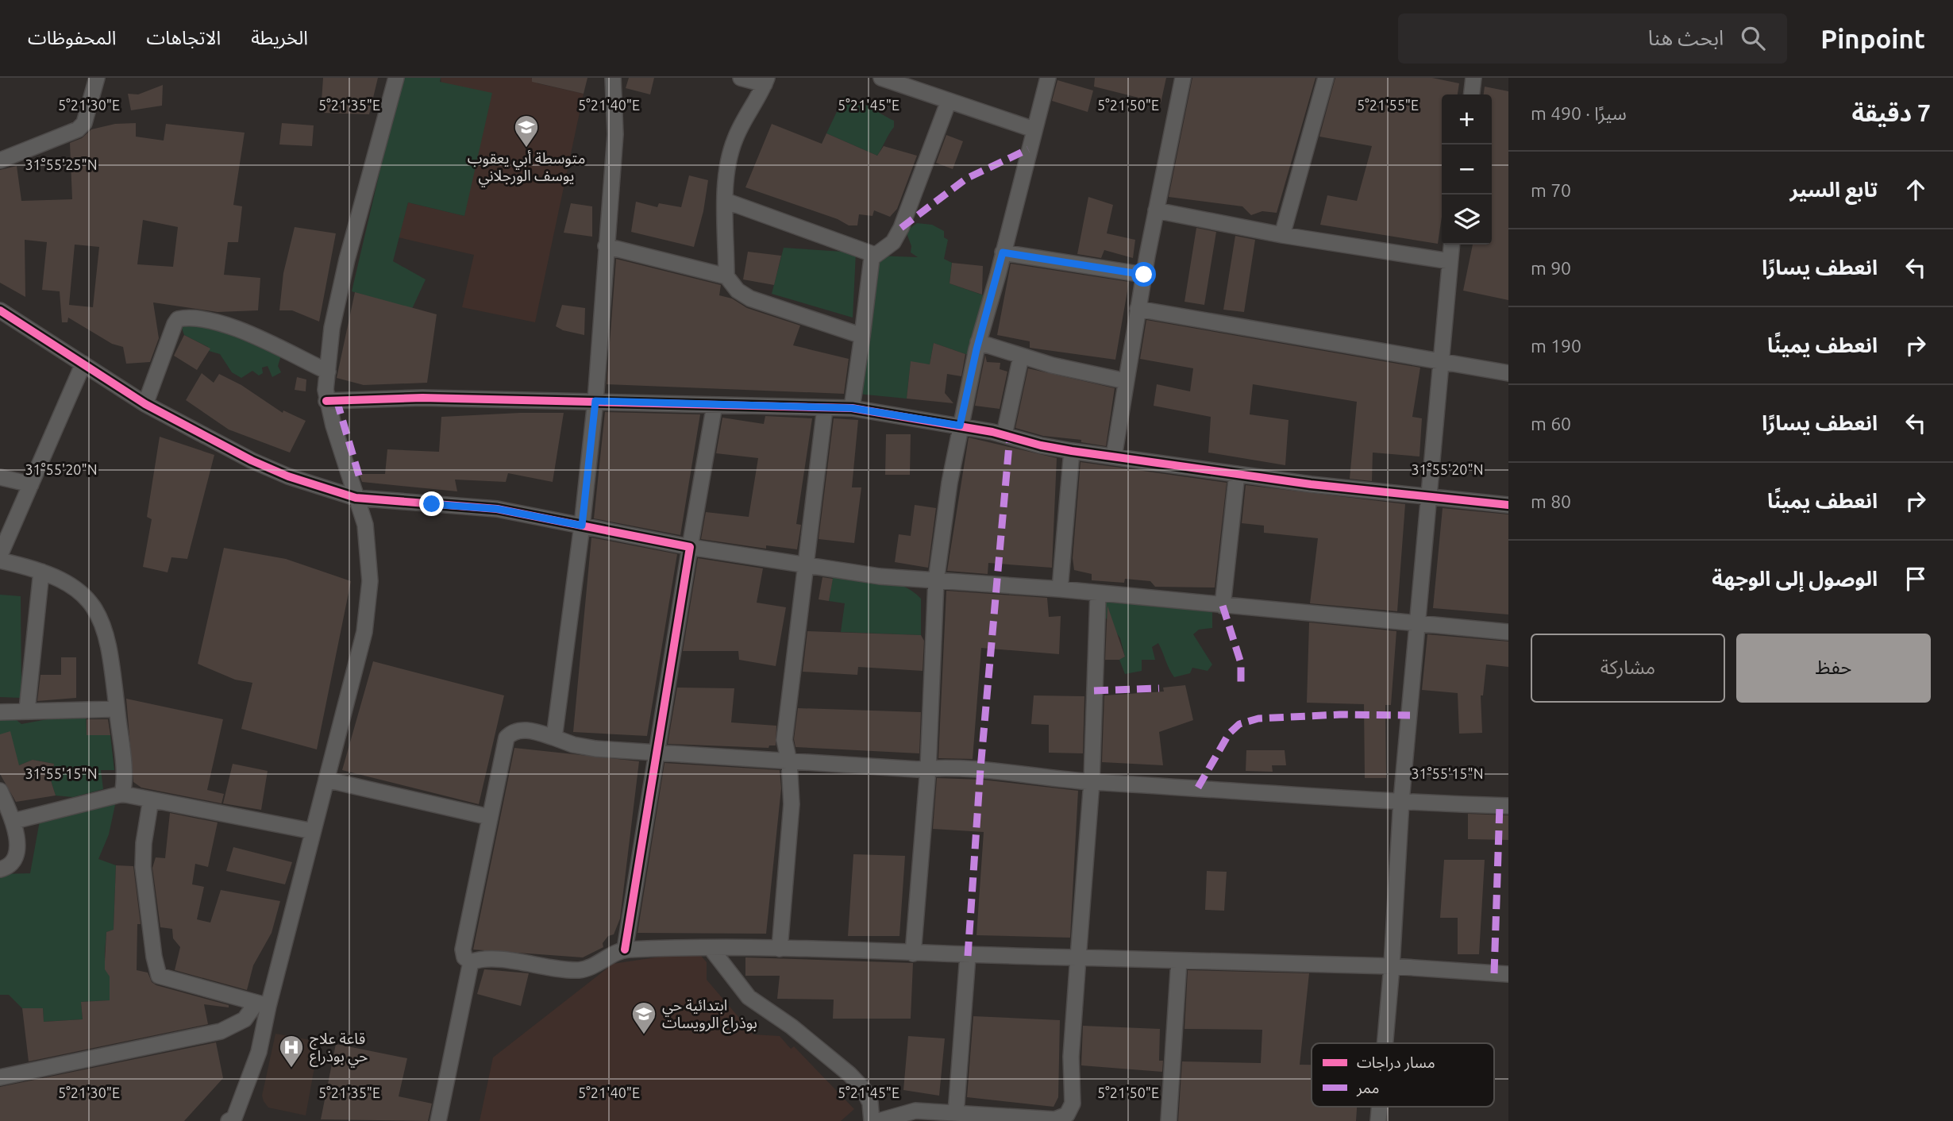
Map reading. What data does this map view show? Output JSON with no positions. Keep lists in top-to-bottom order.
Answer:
{
  "places": {
    "school or university": ["متوسطة أبي يعقوب يوسف الورجلاني", "ابتدائية حي بوذراع الرويسات"],
    "hospital": ["قاعة علاج حي بوذراع"]
  },
  "legend": ["مسار دراجات", "ممر"],
  "page": {
    "header": "Pinpoint",
    "search": "ابحث هنا",
    "nav": ["الخريطة", "الاتجاهات", "المحفوظات"],
    "heading": ["7 دقيقة", "سيرًا · 490 m"],
    "map_buttons": ["+", "−"],
    "list": [
      ["تابع السير", "70 m"],
      ["انعطف يسارًا", "90 m"],
      ["انعطف يمينًا", "190 m"],
      ["انعطف يسارًا", "60 m"],
      ["انعطف يمينًا", "80 m"],
      "الوصول إلى الوجهة"
    ],
    "buttons": ["حفظ", "مشاركة"]
  },
  "coordinates": [
    "5°21'30\"E",
    "5°21'35\"E",
    "5°21'40\"E",
    "5°21'45\"E",
    "5°21'50\"E",
    "5°21'55\"E",
    "31°55'25\"N",
    "31°55'20\"N",
    "31°55'15\"N"
  ]
}
